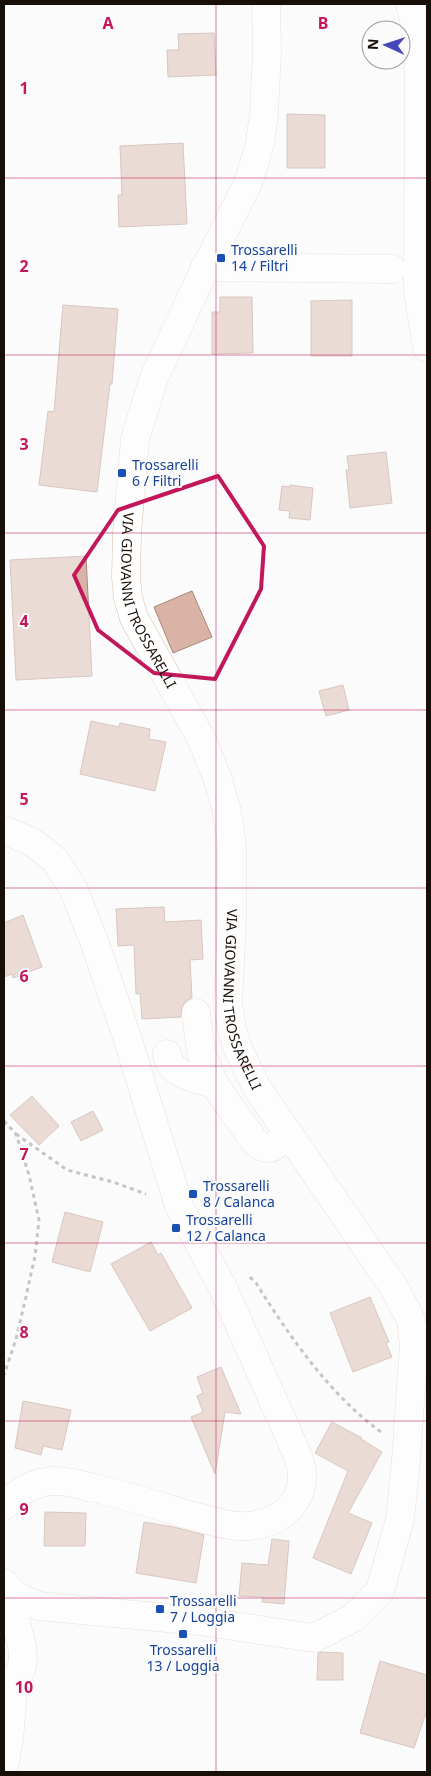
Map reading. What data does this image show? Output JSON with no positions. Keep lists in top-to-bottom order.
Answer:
{
  "streets": {
    "street": ["VIA GIOVANNI TROSSARELLI"]
  },
  "places": {
    "transit": [
      "Trossarelli 14 / Filtri",
      "Trossarelli 6 / Filtri",
      "Trossarelli 8 / Calanca",
      "Trossarelli 12 / Calanca",
      "Trossarelli 7 / Loggia",
      "Trossarelli 13 / Loggia"
    ]
  },
  "north": "left",
  "grid": {
    "columns": ["A", "B"],
    "rows": [
      "1",
      "2",
      "3",
      "4",
      "5",
      "6",
      "7",
      "8",
      "9",
      "10"
    ]
  }
}
